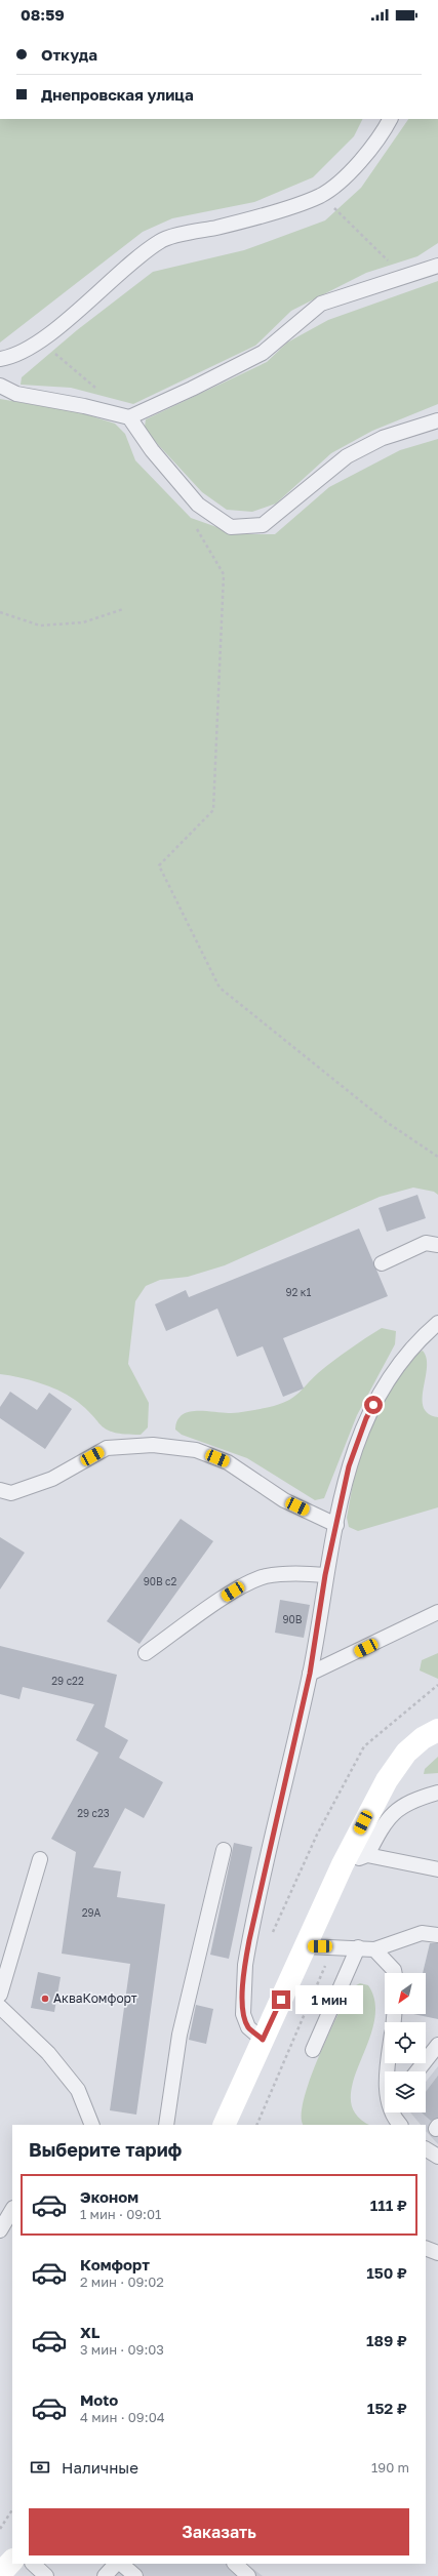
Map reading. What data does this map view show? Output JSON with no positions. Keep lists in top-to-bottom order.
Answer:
{
  "places": ["АкваКомфорт"],
  "house_numbers": [
    "92 к1",
    "90В с2",
    "90В",
    "29 с22",
    "29 с23",
    "29А"
  ],
  "north": "bottom left",
  "page": {
    "status": "08:59",
    "banner": ["Откуда", "Днепровская улица"],
    "bubble": "1 мин",
    "heading": "Выберите тариф",
    "list": [
      {
        "name": "Эконом",
        "note": "1 мин · 09:01",
        "value": "111 ₽"
      },
      {
        "name": "Комфорт",
        "note": "2 мин · 09:02",
        "value": "150 ₽"
      },
      {
        "name": "XL",
        "note": "3 мин · 09:03",
        "value": "189 ₽"
      },
      {
        "name": "Moto",
        "note": "4 мин · 09:04",
        "value": "152 ₽"
      }
    ],
    "pay": ["Наличные", "190 m"],
    "buttons": "Заказать"
  }
}
